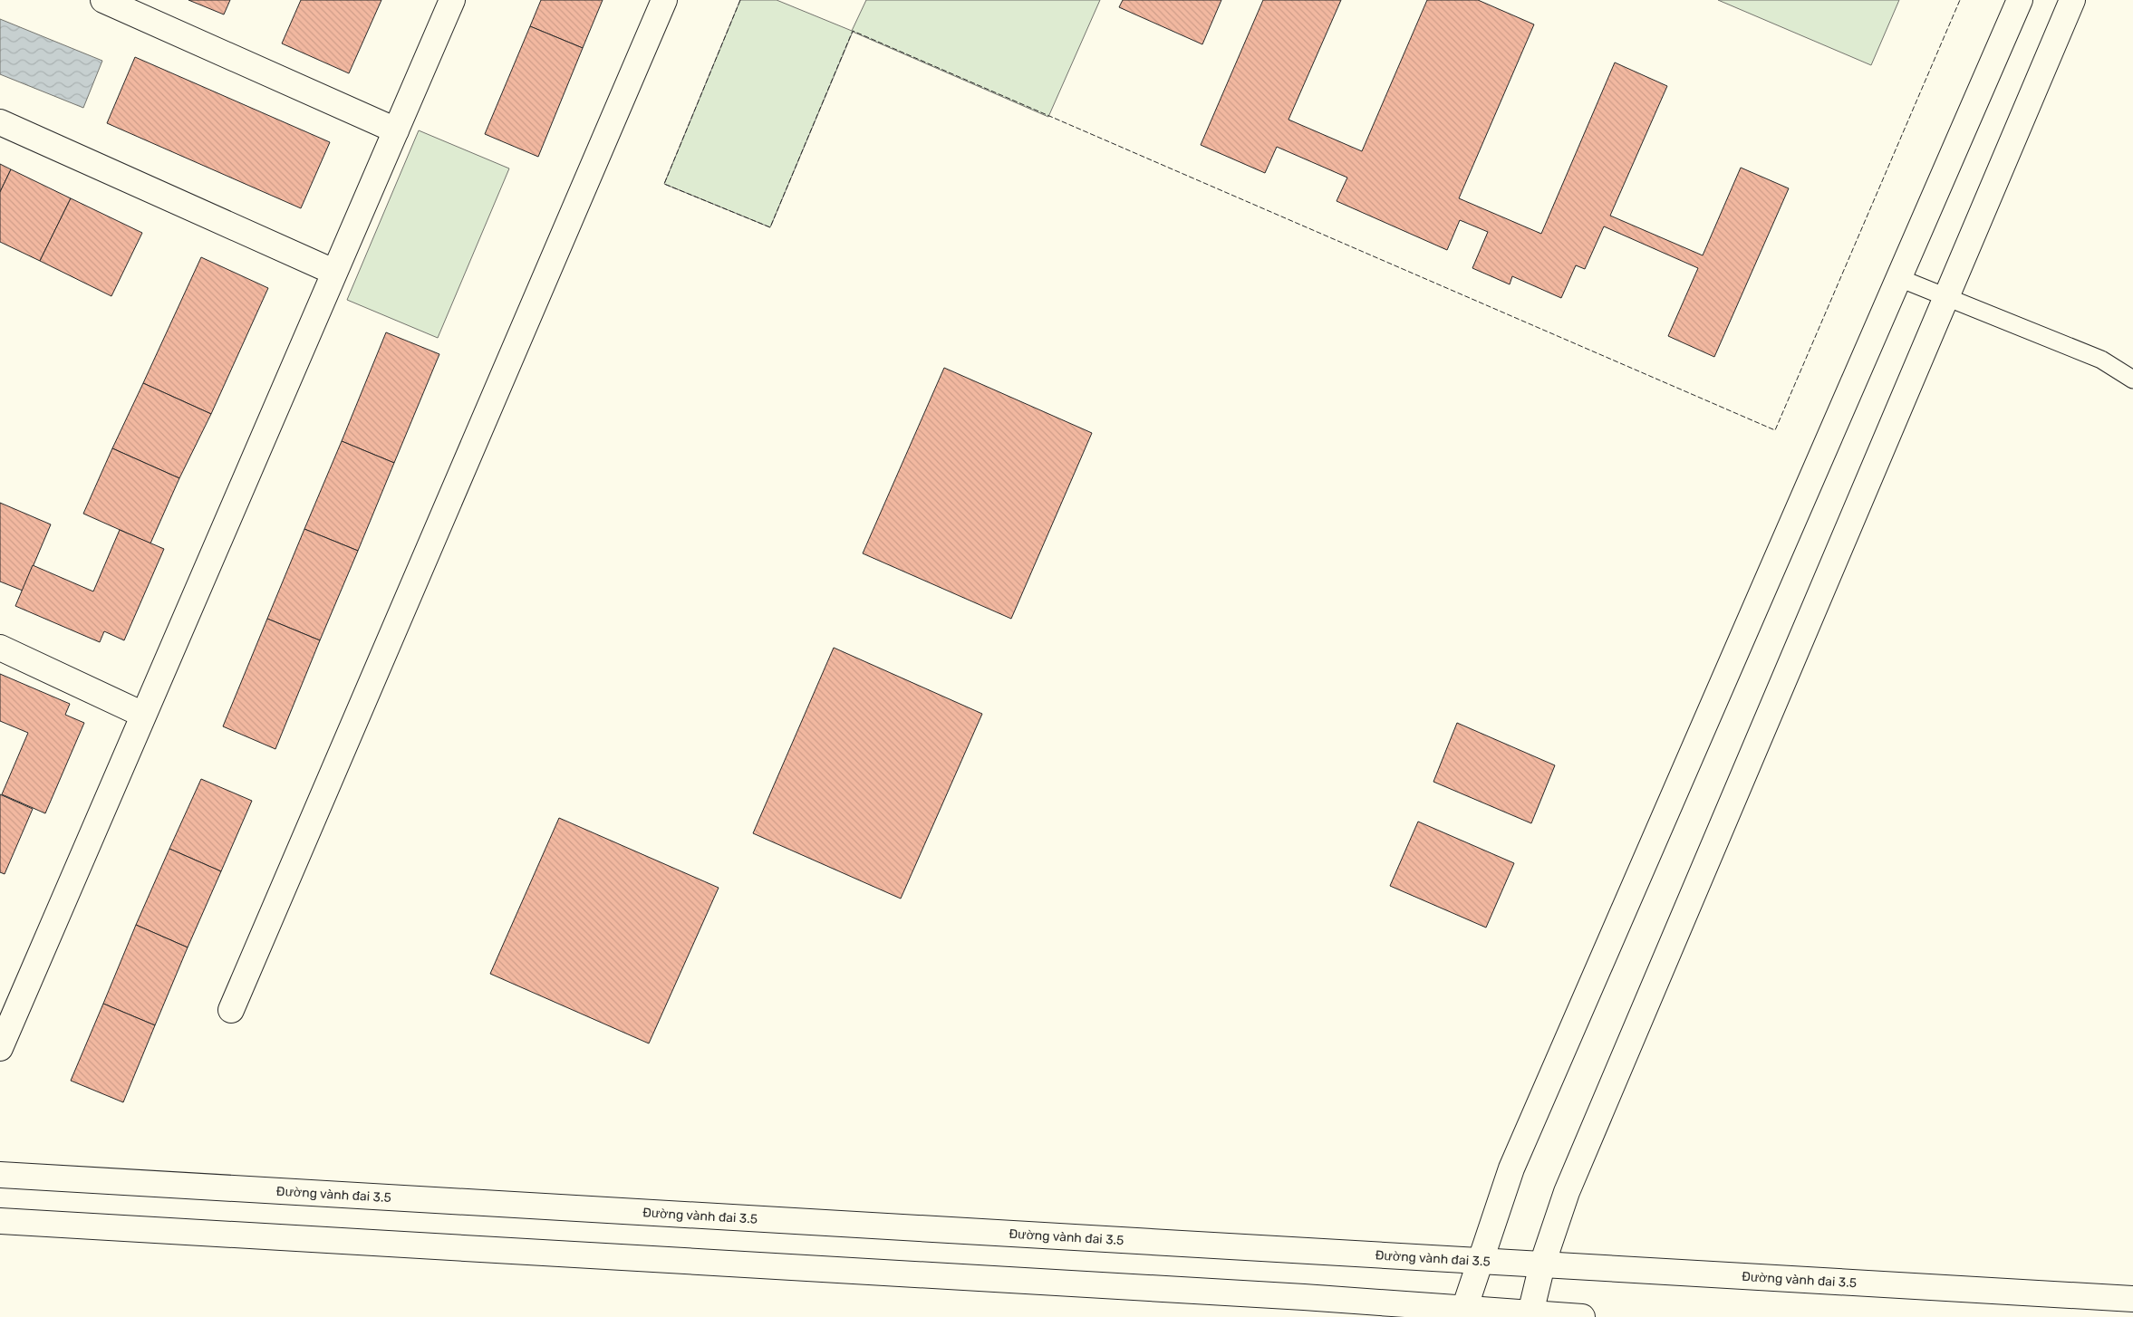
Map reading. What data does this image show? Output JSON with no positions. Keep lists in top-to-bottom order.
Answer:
{
  "streets": {
    "street": ["Đường vành đai 3.5"]
  }
}
